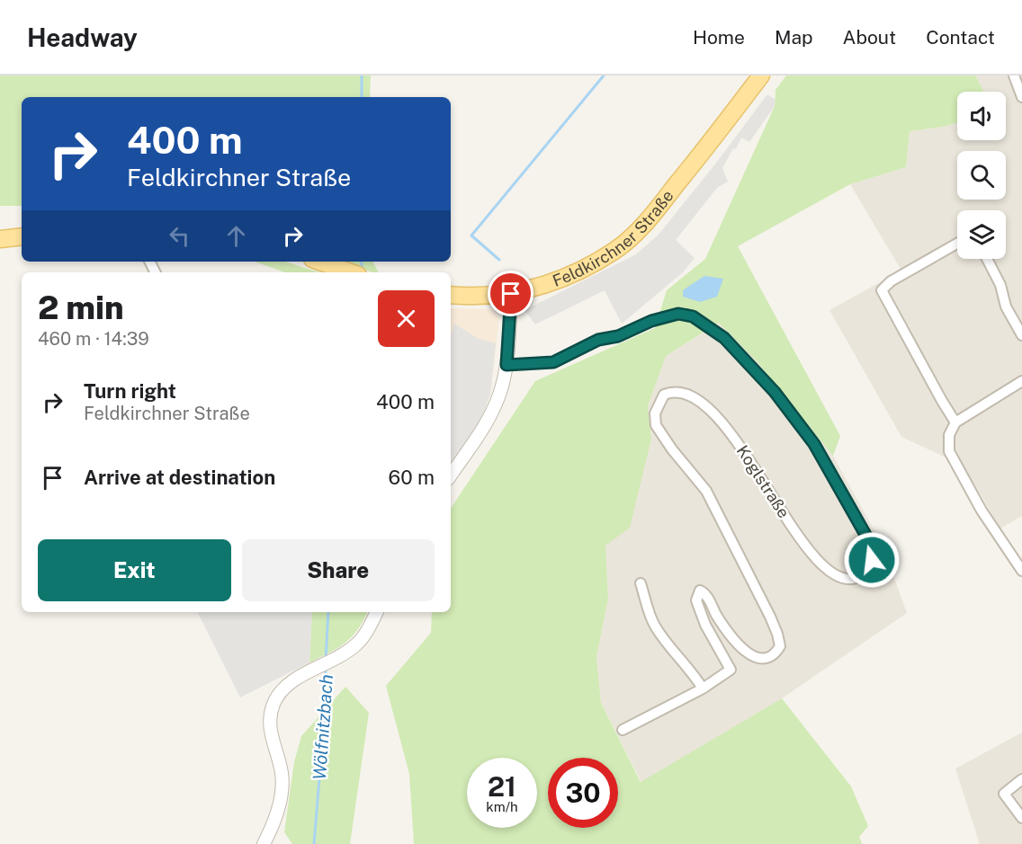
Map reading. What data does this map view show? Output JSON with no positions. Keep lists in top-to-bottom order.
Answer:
{
  "streets": {
    "main road": ["Feldkirchner Straße"],
    "street": ["Koglstraße"]
  },
  "water": ["Wölfnitzbach"],
  "page": {
    "header": "Headway",
    "nav": [
      "Home",
      "Map",
      "About",
      "Contact"
    ],
    "turn": ["400 m", "Feldkirchner Straße"],
    "heading": ["2 min", "460 m · 14:39"],
    "list": [
      {
        "name": "Turn right",
        "note": "Feldkirchner Straße",
        "value": "400 m"
      },
      {
        "name": "Arrive at destination",
        "value": "60 m"
      }
    ],
    "buttons": ["Exit", "Share"],
    "speed": "21 km/h",
    "limit": "30"
  }
}
